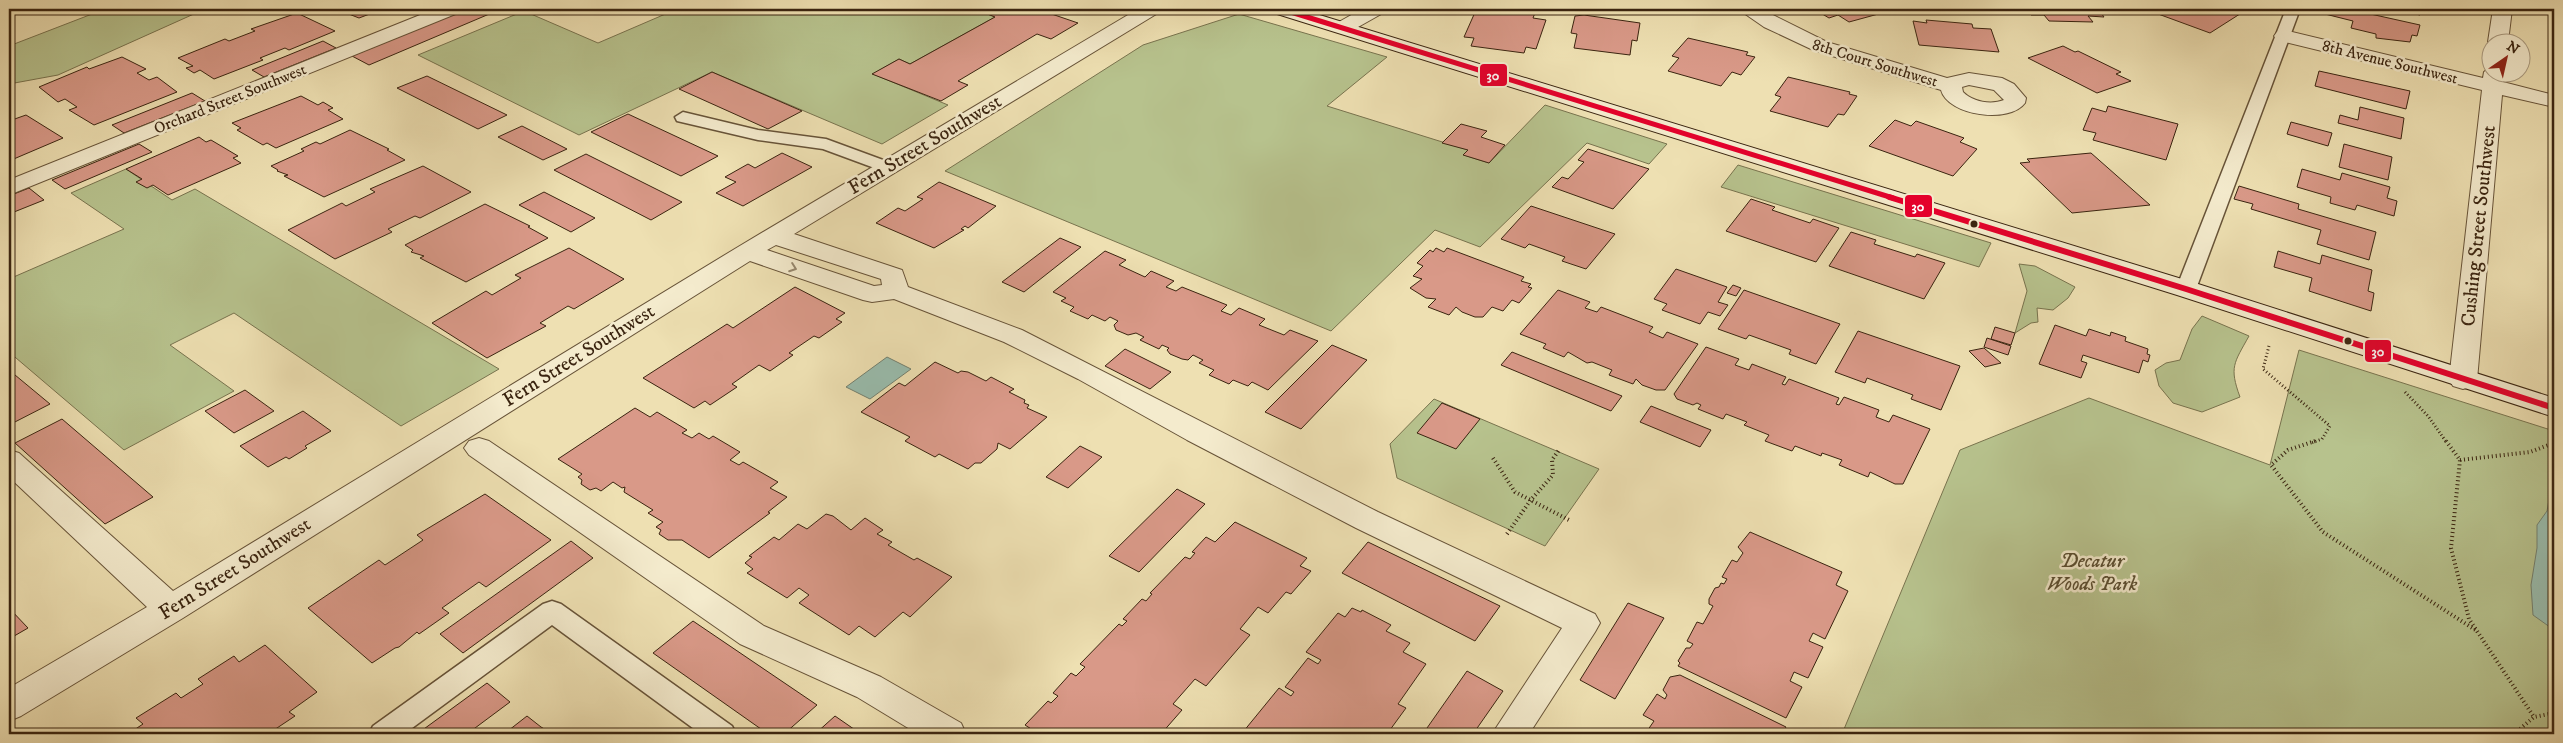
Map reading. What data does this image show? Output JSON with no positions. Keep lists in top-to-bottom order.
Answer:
{
  "streets": {
    "street": [
      "8th Avenue Southwest",
      "8th Court Southwest",
      "Orchard Street Southwest",
      "Fern Street Southwest",
      "Cushing Street Southwest"
    ]
  },
  "parks": ["Decatur Woods Park"],
  "lines": ["transit line 30"],
  "north": "top right"
}
